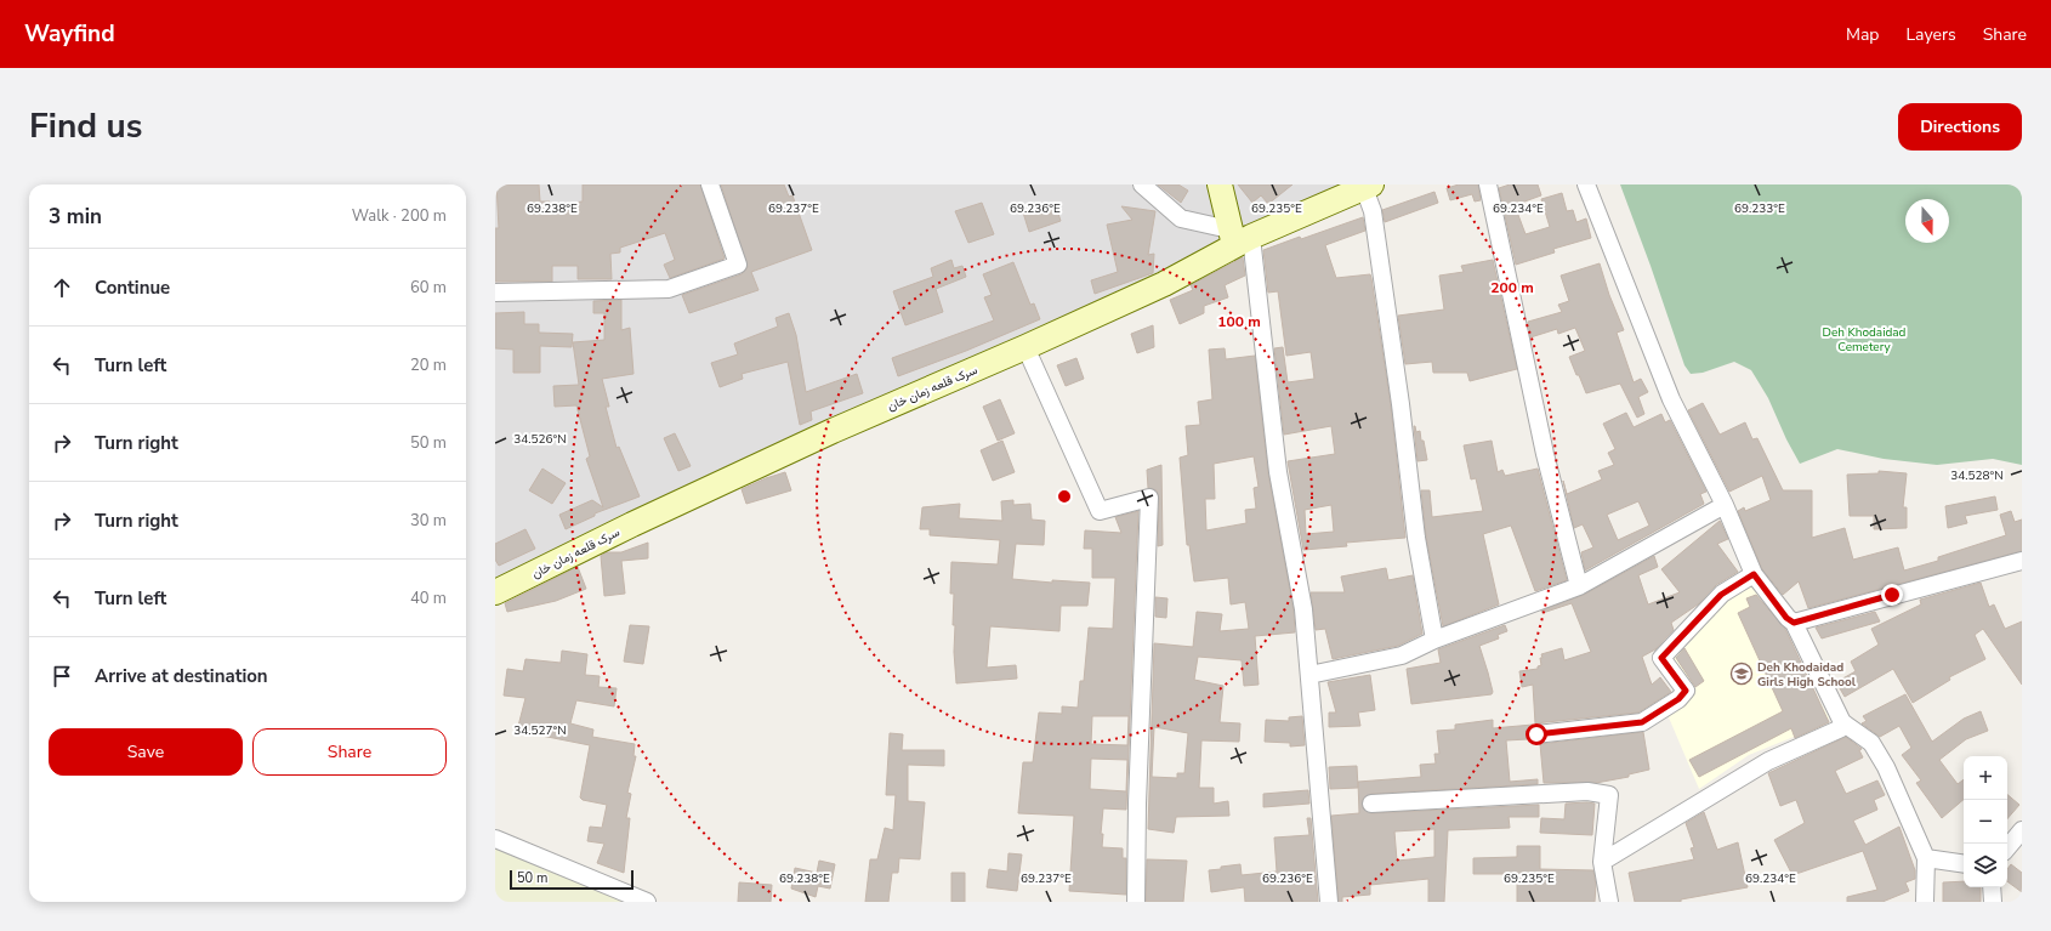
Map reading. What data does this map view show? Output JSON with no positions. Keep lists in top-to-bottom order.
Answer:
{
  "streets": {
    "street": ["سرک قلعه زمان خان"]
  },
  "parks": ["Deh Khodaidad Cemetery"],
  "places": {
    "school or university": ["Deh Khodaidad Girls High School"]
  },
  "scale_bar": "50 m",
  "north": "bottom",
  "page": {
    "header": "Wayfind",
    "nav": ["Map", "Layers", "Share"],
    "title": "Find us",
    "buttons": [
      "Directions",
      ["Save", "Share"]
    ],
    "heading": ["3 min", "Walk · 200 m"],
    "list": [
      ["Continue", "60 m"],
      ["Turn left", "20 m"],
      ["Turn right", "50 m"],
      ["Turn right", "30 m"],
      ["Turn left", "40 m"],
      "Arrive at destination"
    ],
    "map_buttons": ["+", "−"],
    "scale": "50 m"
  },
  "coordinates": [
    "69.237°E",
    "69.238°E",
    "69.236°E",
    "69.235°E",
    "69.234°E",
    "69.233°E",
    "34.526°N",
    "34.528°N",
    "34.527°N"
  ],
  "rings": ["200 m", "100 m"]
}
